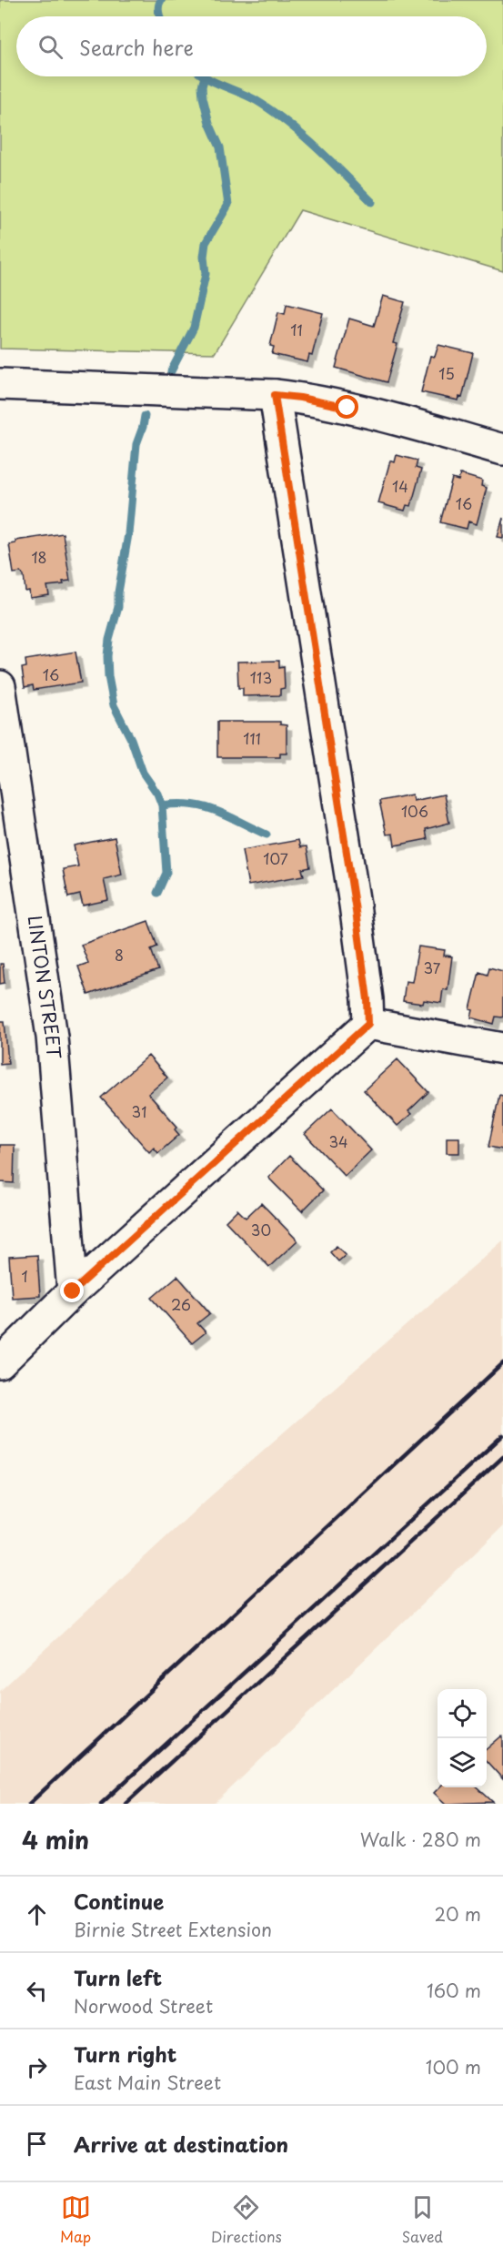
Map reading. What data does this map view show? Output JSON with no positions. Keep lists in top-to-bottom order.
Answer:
{
  "streets": {
    "street": ["LINTON STREET"]
  },
  "house_numbers": [
    "11",
    "15",
    "14",
    "16",
    "18",
    "16",
    "113",
    "111",
    "106",
    "107",
    "8",
    "37",
    "31",
    "34",
    "30",
    "1",
    "26"
  ],
  "page": {
    "search": "Search here",
    "heading": ["4 min", "Walk · 280 m"],
    "list": [
      ["Continue", "Birnie Street Extension", "20 m"],
      ["Turn left", "Norwood Street", "160 m"],
      ["Turn right", "East Main Street", "100 m"],
      "Arrive at destination"
    ],
    "nav": ["Map", "Directions", "Saved"]
  }
}
